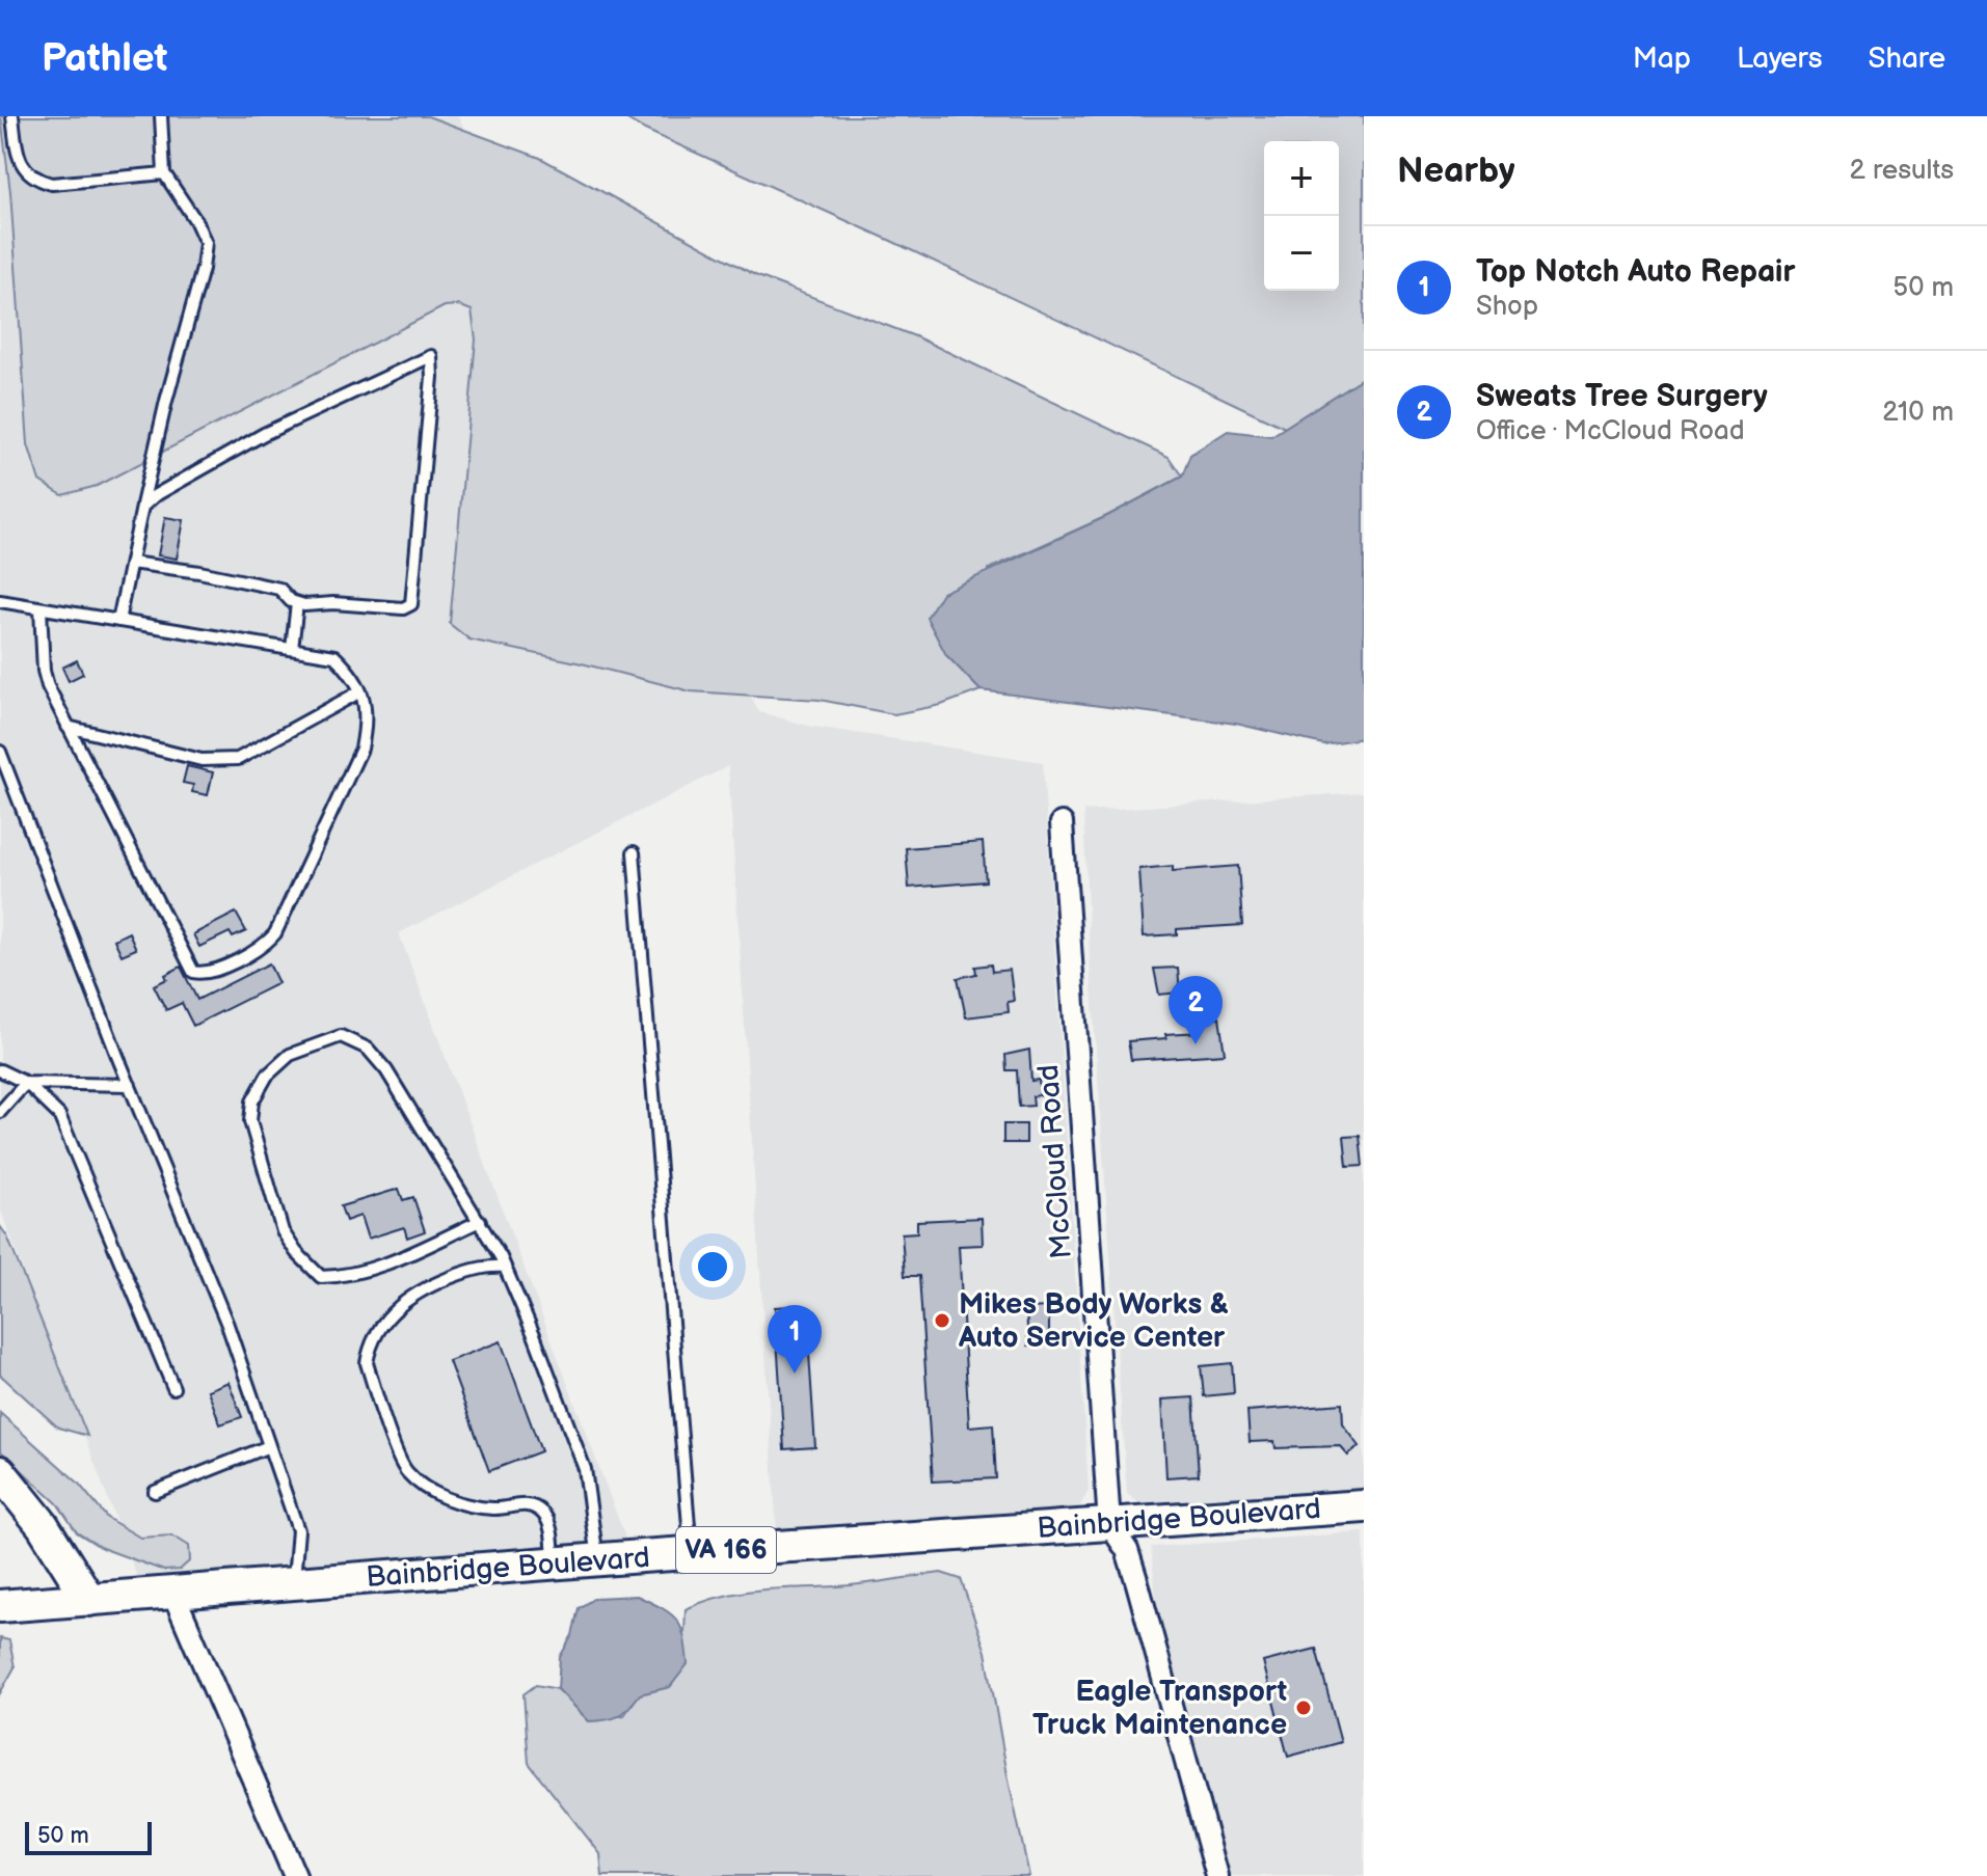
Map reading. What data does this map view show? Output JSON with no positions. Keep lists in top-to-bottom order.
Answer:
{
  "streets": {
    "main road": ["Bainbridge Boulevard", "VA 166"],
    "street": ["McCloud Road"]
  },
  "crossings": [
    ["McCloud Road", "Bainbridge Boulevard"]
  ],
  "places": ["Mikes Body Works & Auto Service Center", "Eagle Transport Truck Maintenance"],
  "scale_bar": "50 m",
  "page": {
    "header": "Pathlet",
    "nav": ["Map", "Layers", "Share"],
    "heading": ["Nearby", "2 results"],
    "map_buttons": ["+", "−"],
    "list": [
      {
        "mark": "1",
        "name": "Top Notch Auto Repair",
        "note": "Shop",
        "value": "50 m"
      },
      {
        "mark": "2",
        "name": "Sweats Tree Surgery",
        "note": "Office · McCloud Road",
        "value": "210 m"
      }
    ],
    "pins": ["2", "1"],
    "scale": "50 m"
  }
}
